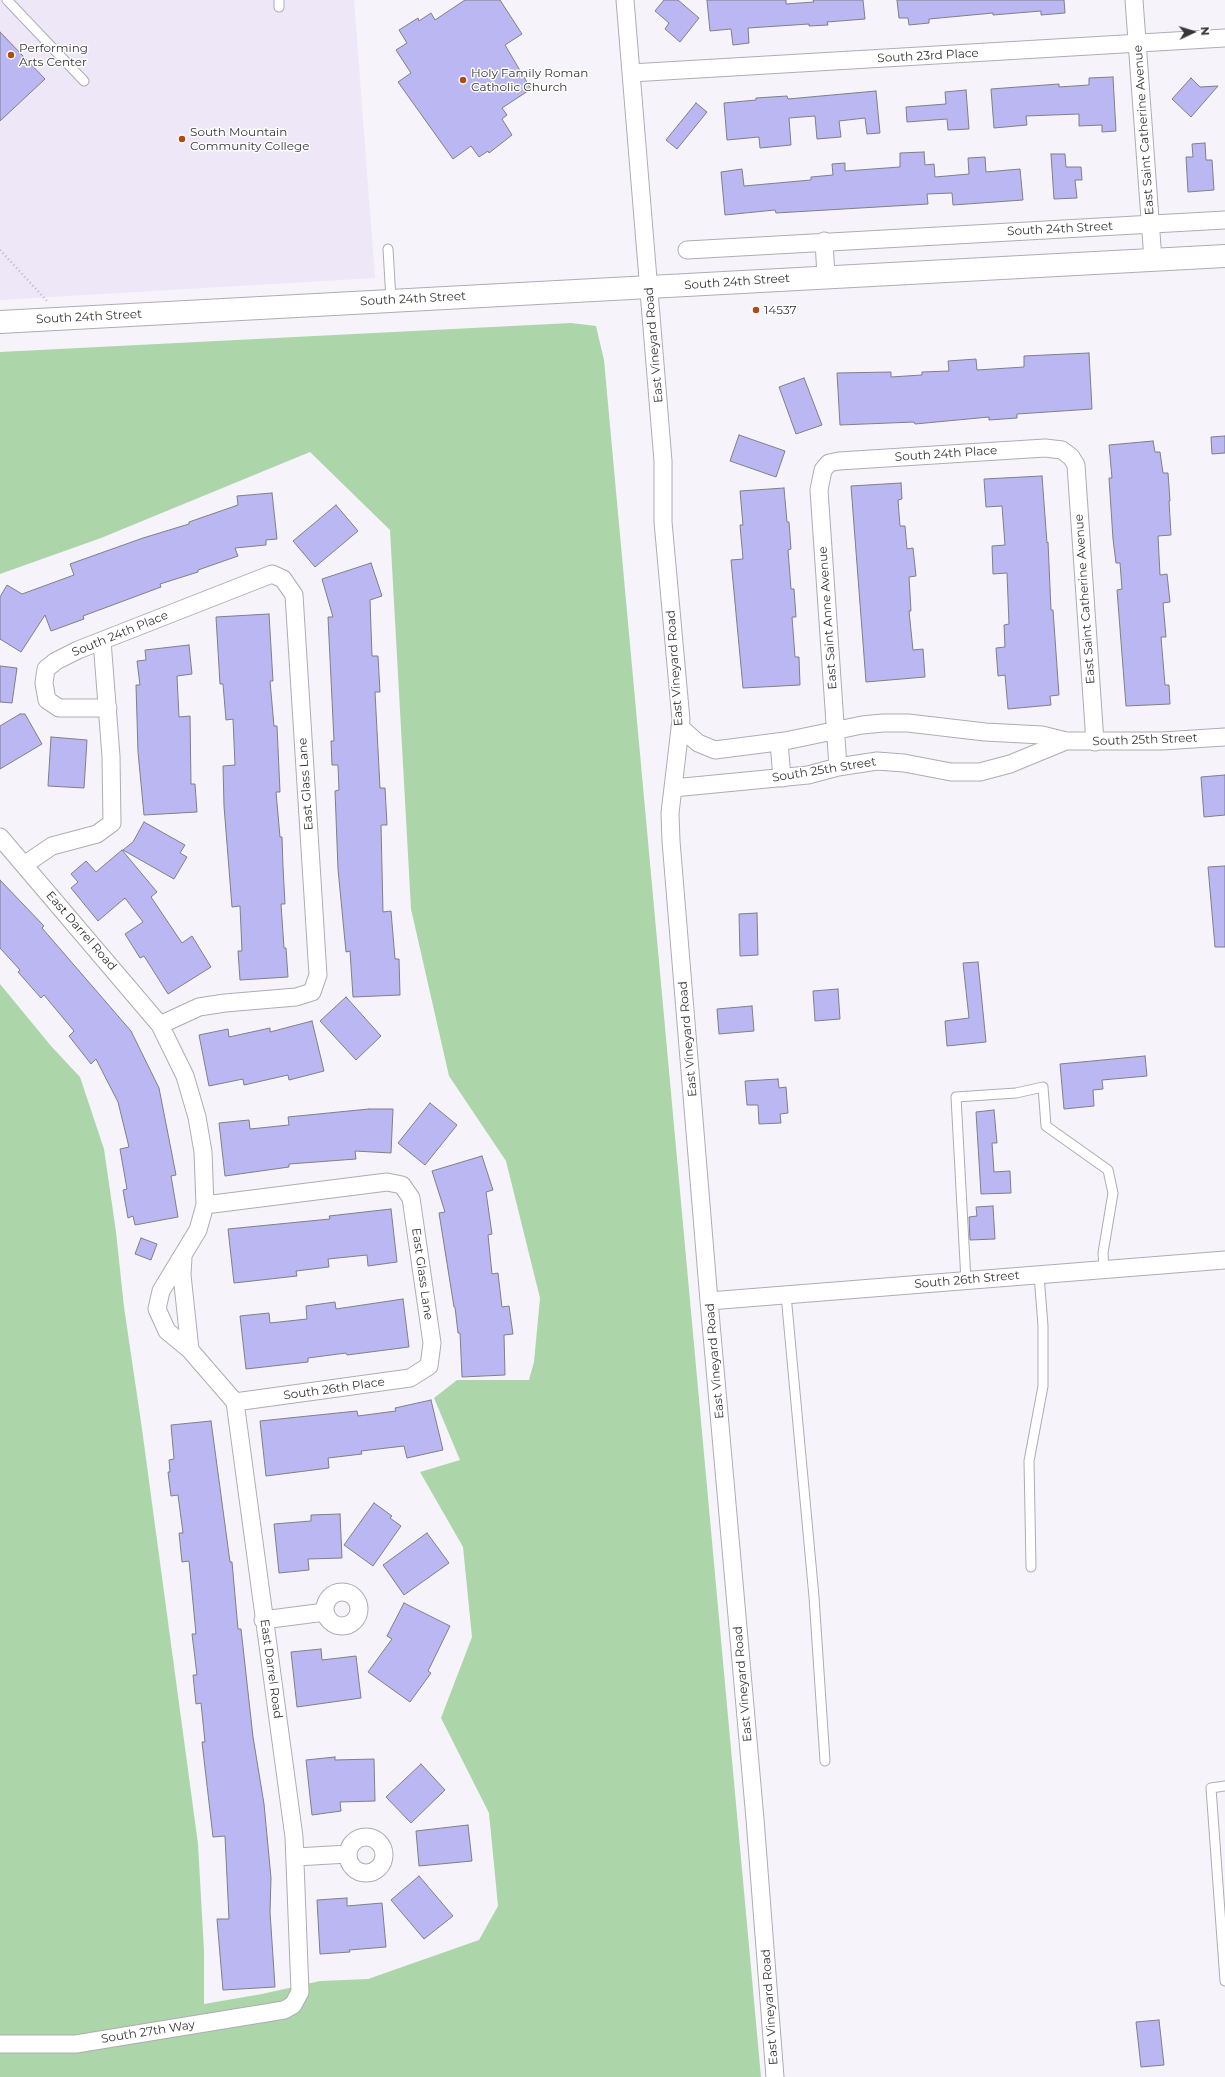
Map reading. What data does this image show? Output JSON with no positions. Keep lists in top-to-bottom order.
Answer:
{
  "streets": {
    "main road": ["South 24th Street"],
    "street": [
      "South 23rd Place",
      "East Saint Catherine Avenue",
      "East Vineyard Road",
      "South 24th Place",
      "East Saint Anne Avenue",
      "South 25th Street",
      "East Glass Lane",
      "East Darrel Road",
      "South 26th Street",
      "South 26th Place",
      "South 27th Way"
    ]
  },
  "crossings": [
    ["South 23rd Place", "East Saint Catherine Avenue"],
    ["South 23rd Place", "East Vineyard Road"],
    ["East Saint Catherine Avenue", "South 24th Street"],
    ["East Saint Catherine Avenue", "South 24th Place"],
    ["East Saint Catherine Avenue", "South 25th Street"],
    ["South 24th Street", "East Vineyard Road"],
    ["East Vineyard Road", "South 25th Street"],
    ["East Vineyard Road", "South 26th Street"],
    ["South 24th Place", "East Saint Anne Avenue"],
    ["South 24th Place", "East Glass Lane"],
    ["East Saint Anne Avenue", "South 25th Street"],
    ["East Glass Lane", "East Darrel Road"],
    ["East Glass Lane", "South 26th Place"],
    ["East Darrel Road", "South 26th Place"],
    ["East Darrel Road", "South 27th Way"]
  ],
  "places": [
    "Performing Arts Center",
    "Holy Family Roman Catholic Church",
    "South Mountain Community College",
    "14537"
  ],
  "north": "right"
}
